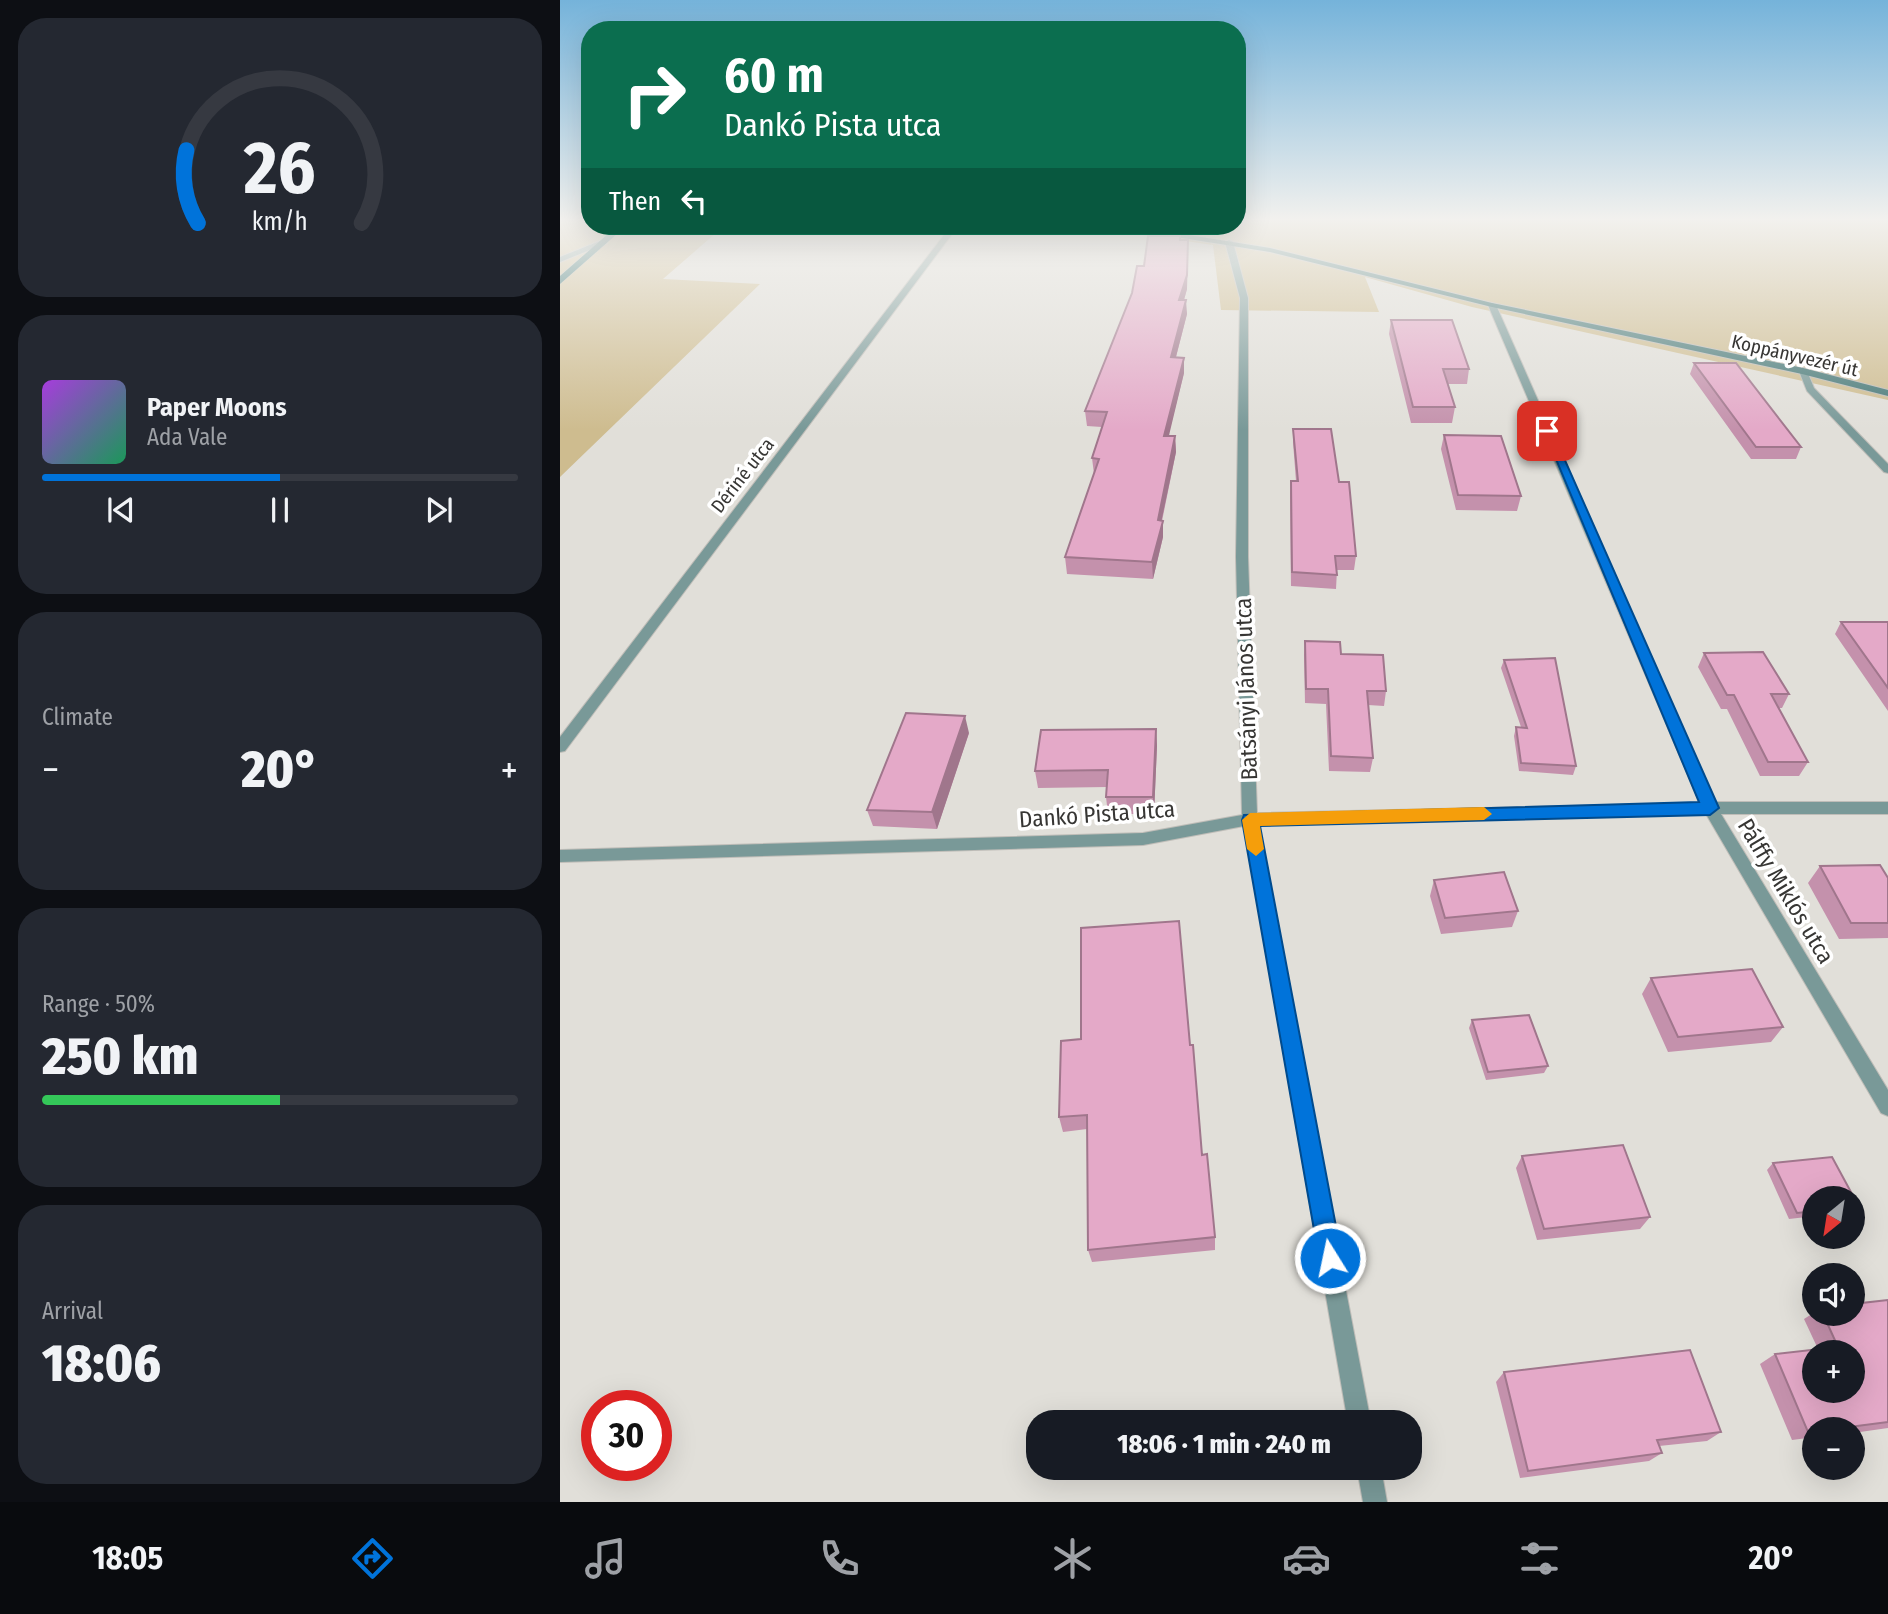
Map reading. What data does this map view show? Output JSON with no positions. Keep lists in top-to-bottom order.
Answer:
{
  "streets": {
    "street": [
      "Koppányvezér út",
      "Dériné utca",
      "Batsányi János utca",
      "Dankó Pista utca",
      "Pálffy Miklós utca"
    ]
  },
  "crossings": [
    ["Koppányvezér út", "Pálffy Miklós utca"],
    ["Batsányi János utca", "Dankó Pista utca"],
    ["Dankó Pista utca", "Pálffy Miklós utca"]
  ],
  "north": "bottom left",
  "page": {
    "turn": ["60 m", "Dankó Pista utca"],
    "then": "Then",
    "song": ["Paper Moons", "Ada Vale"],
    "tile": [
      "Climate",
      ["Range · 50%", "250 km"],
      ["Arrival", "18:06"]
    ],
    "heat": ["−", "20°", "+"],
    "map_buttons": ["+", "−"],
    "limit": "30",
    "trip": "18:06 · 1 min · 240 m",
    "tabs": ["18:05", "20°"],
    "gauge": ["26", "km/h"]
  }
}
